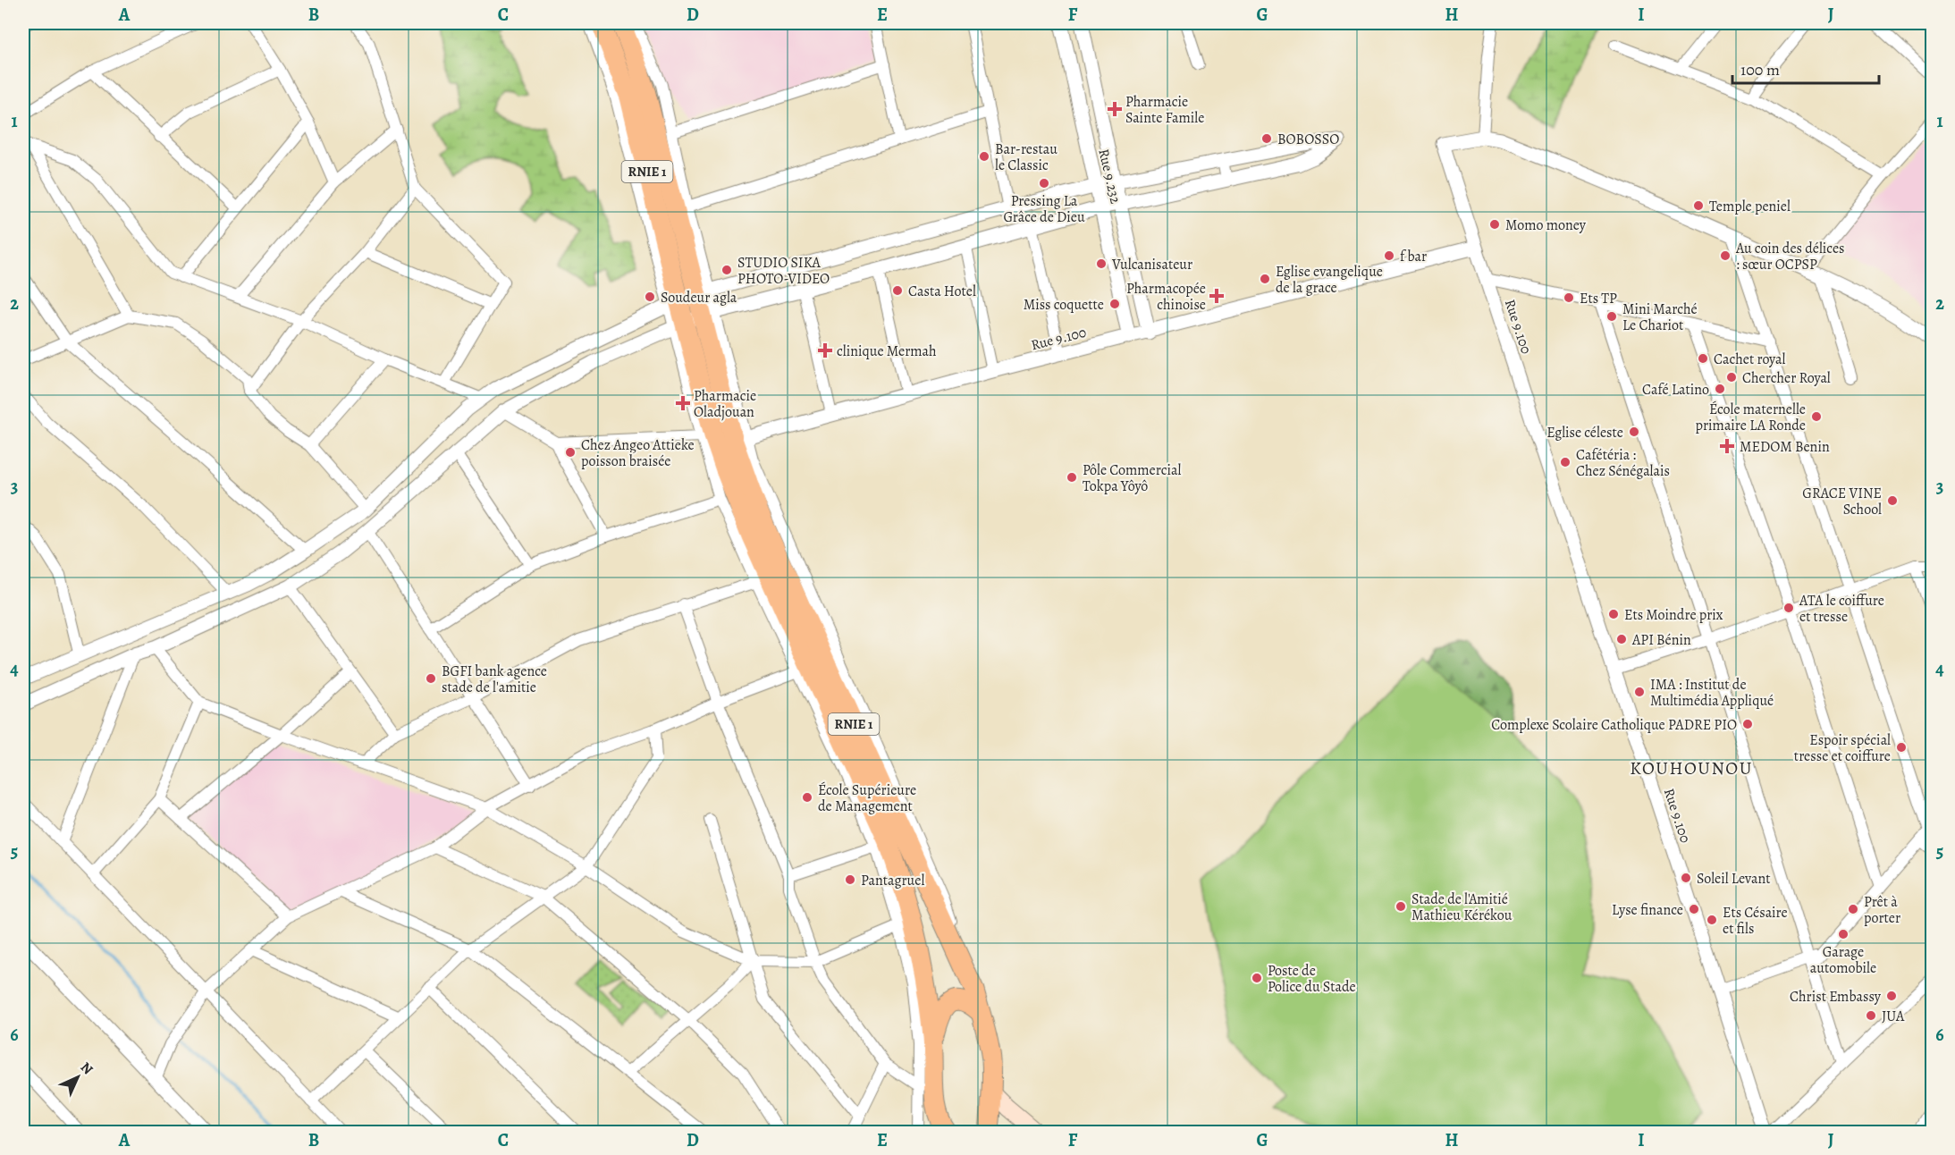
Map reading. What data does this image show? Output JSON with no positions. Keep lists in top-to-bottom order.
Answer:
{
  "streets": {
    "highway": ["RNIE 1"],
    "street": ["Rue 9.232", "Rue 9.100"]
  },
  "crossings": [
    ["Rue 9.232", "Rue 9.100"]
  ],
  "districts": ["KOUHOUNOU"],
  "places": {
    "health": [
      "Pharmacie Sainte Famile",
      "Pharmacopée chinoise",
      "clinique Mermah",
      "Pharmacie Oladjouan",
      "MEDOM Benin"
    ],
    "other": [
      "BOBOSSO",
      "Bar-restau le Classic",
      "Pressing La Grâce de Dieu",
      "Temple peniel",
      "Momo money",
      "f bar",
      "Au coin des délices : sœur OCPSP",
      "Vulcanisateur",
      "STUDIO SIKA PHOTO-VIDEO",
      "Eglise evangelique de la grace",
      "Casta Hotel",
      "Soudeur agla",
      "Ets TP",
      "Miss coquette",
      "Mini Marché Le Chariot",
      "Cachet royal",
      "Chercher Royal",
      "Café Latino",
      "École maternelle primaire LA Ronde",
      "Eglise céleste",
      "Chez Angeo Attieke poisson braisée",
      "Cafétéria : Chez Sénégalais",
      "Pôle Commercial Tokpa Yôyô",
      "GRACE VINE School",
      "ATA le coiffure et tresse",
      "Ets Moindre prix",
      "API Bénin",
      "BGFI bank agence stade de l'amitie",
      "IMA : Institut de Multimédia Appliqué",
      "Complexe Scolaire Catholique PADRE PIO",
      "Espoir spécial tresse et coiffure",
      "École Supérieure de Management",
      "Soleil Levant",
      "Pantagruel",
      "Stade de l'Amitié Mathieu Kérékou",
      "Lyse finance",
      "Prêt à porter",
      "Ets Césaire et fils",
      "Garage automobile",
      "Poste de Police du Stade",
      "Christ Embassy",
      "JUA"
    ]
  },
  "scale_bar": "100 m",
  "north": "top right",
  "grid": {
    "columns": [
      "A",
      "B",
      "C",
      "D",
      "E",
      "F",
      "G",
      "H",
      "I",
      "J"
    ],
    "rows": [
      "1",
      "2",
      "3",
      "4",
      "5",
      "6"
    ]
  }
}
